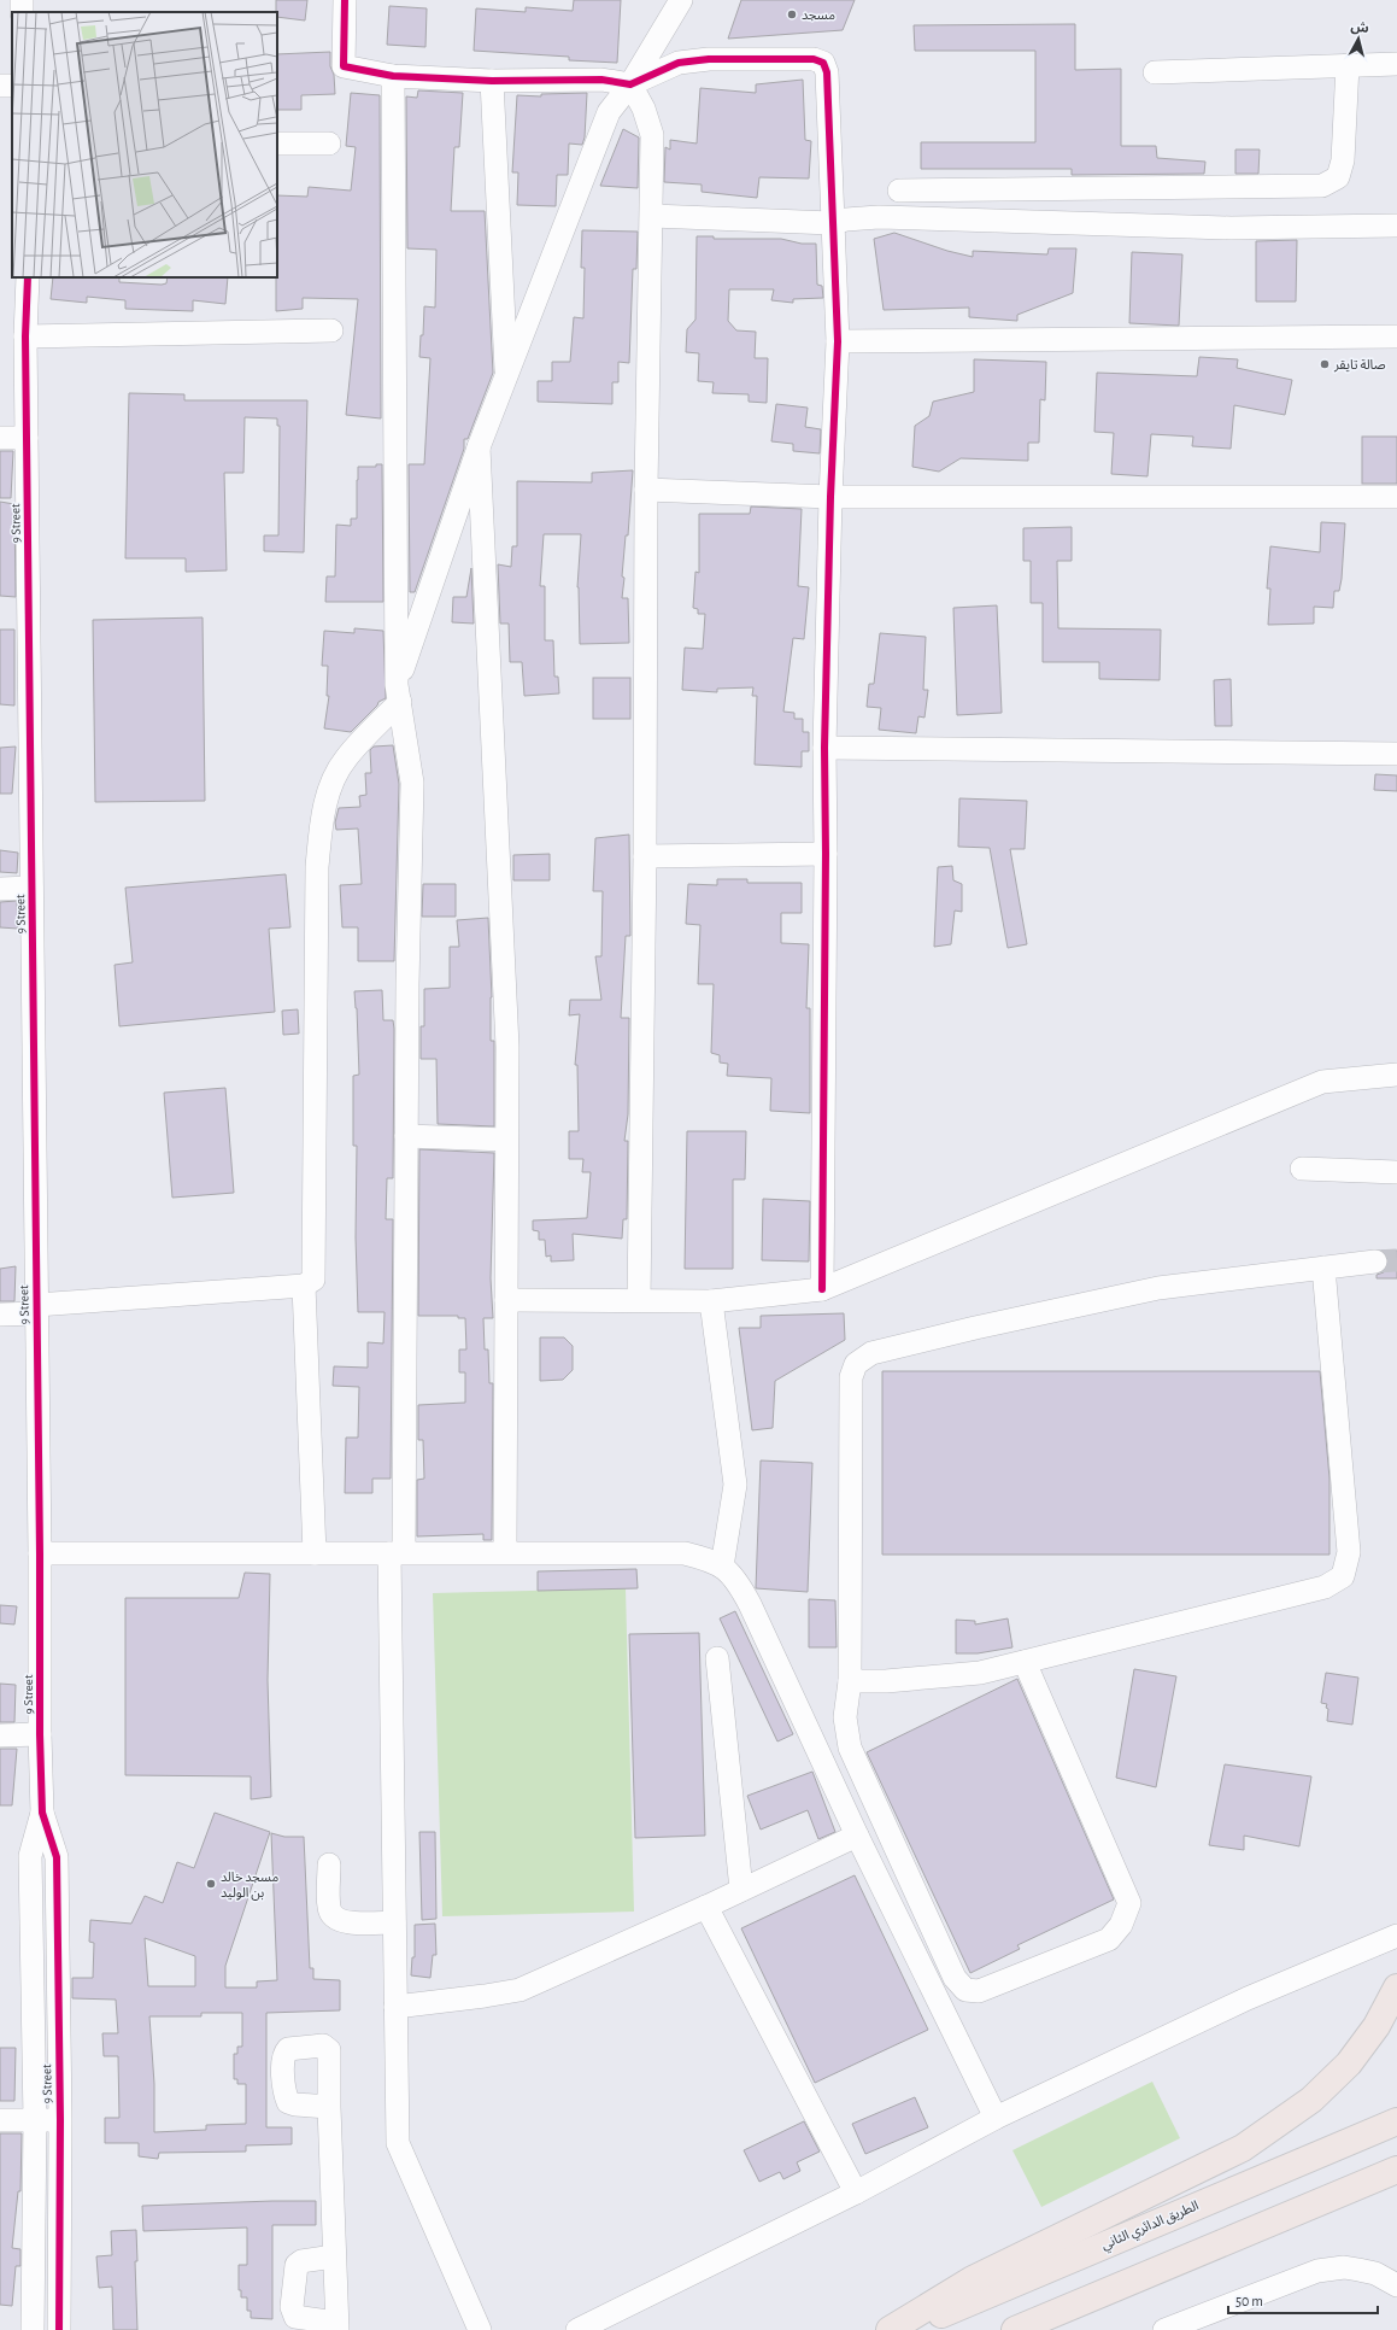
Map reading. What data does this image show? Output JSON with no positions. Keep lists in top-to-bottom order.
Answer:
{
  "streets": {
    "highway": ["الطريق الدائري الثاني"],
    "street": ["9 Street"]
  },
  "places": ["مسجد", "صالة تايقر", "مسجد خالد بن الوليد"],
  "scale_bar": "50 m",
  "north": "top"
}
